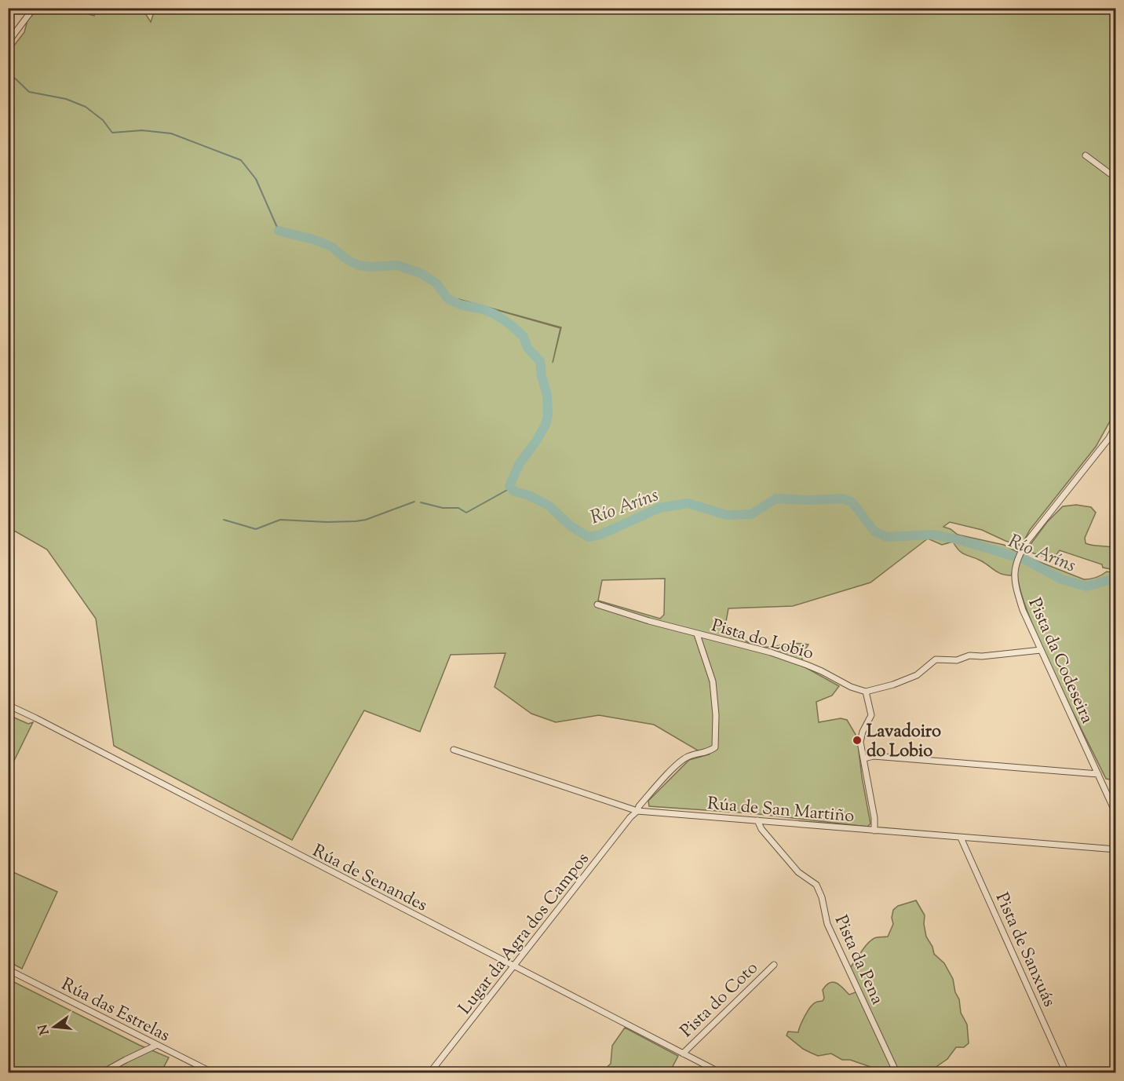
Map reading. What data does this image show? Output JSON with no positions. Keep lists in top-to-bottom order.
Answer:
{
  "streets": {
    "street": [
      "Pista do Lobio",
      "Pista da Codeseira",
      "Rúa de San Martiño",
      "Rúa de Senandes",
      "Lugar da Agra dos Campos",
      "Pista de Sanxuás",
      "Pista da Pena",
      "Pista do Coto",
      "Rúa das Estrelas"
    ]
  },
  "crossings": [
    ["Pista do Lobio", "Lugar da Agra dos Campos"],
    ["Rúa de San Martiño", "Lugar da Agra dos Campos"],
    ["Rúa de San Martiño", "Pista de Sanxuás"],
    ["Rúa de San Martiño", "Pista da Pena"],
    ["Rúa de Senandes", "Lugar da Agra dos Campos"],
    ["Rúa de Senandes", "Pista do Coto"]
  ],
  "water": ["Río Aríns"],
  "places": ["Lavadoiro do Lobio"],
  "north": "left"
}
